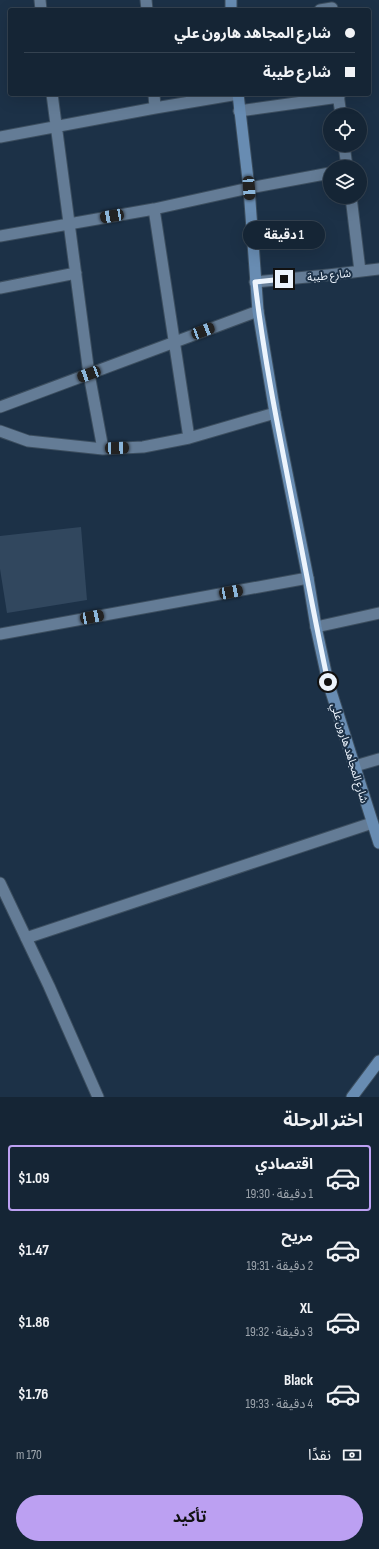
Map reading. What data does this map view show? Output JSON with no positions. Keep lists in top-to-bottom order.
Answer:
{
  "streets": {
    "main road": ["شارع المجاهد هارون علي"],
    "street": ["شارع طيبة"]
  },
  "crossings": [
    ["شارع طيبة", "شارع المجاهد هارون علي"]
  ],
  "page": {
    "banner": ["شارع المجاهد هارون علي", "شارع طيبة"],
    "bubble": "1 دقيقة",
    "heading": "اختر الرحلة",
    "list": [
      {
        "name": "اقتصادي",
        "note": "1 دقيقة · 19:30",
        "value": "$1.09"
      },
      {
        "name": "مريح",
        "note": "2 دقيقة · 19:31",
        "value": "$1.47"
      },
      {
        "name": "XL",
        "note": "3 دقيقة · 19:32",
        "value": "$1.86"
      },
      {
        "name": "Black",
        "note": "4 دقيقة · 19:33",
        "value": "$1.76"
      }
    ],
    "pay": ["نقدًا", "170 m"],
    "buttons": "تأكيد"
  }
}
